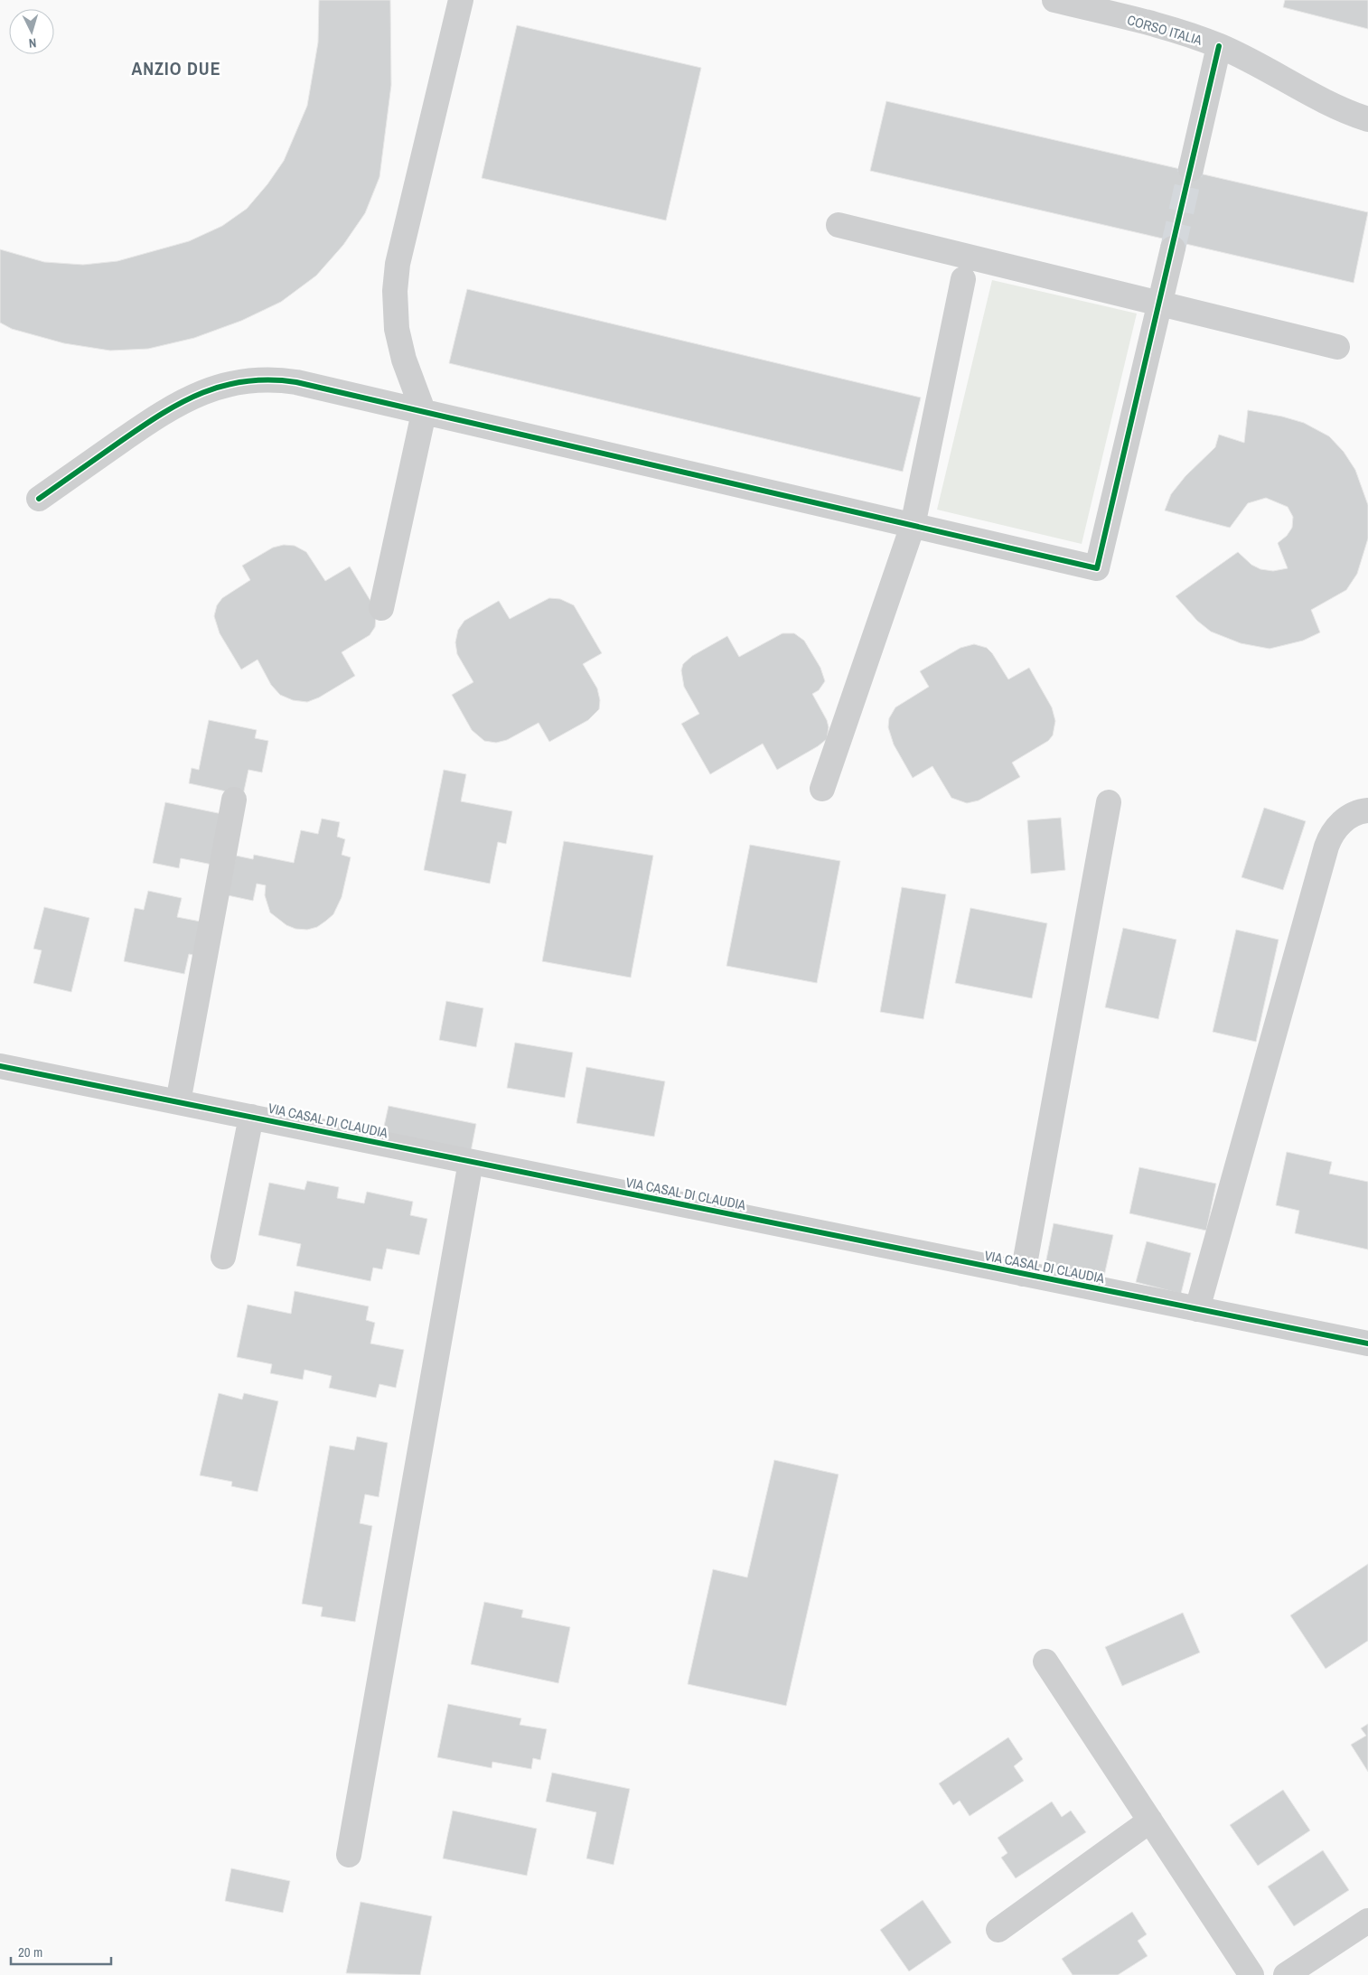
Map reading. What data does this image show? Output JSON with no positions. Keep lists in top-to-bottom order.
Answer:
{
  "streets": {
    "street": ["CORSO ITALIA", "VIA CASAL DI CLAUDIA"]
  },
  "districts": ["ANZIO DUE"],
  "scale_bar": "20 m",
  "north": "bottom"
}
